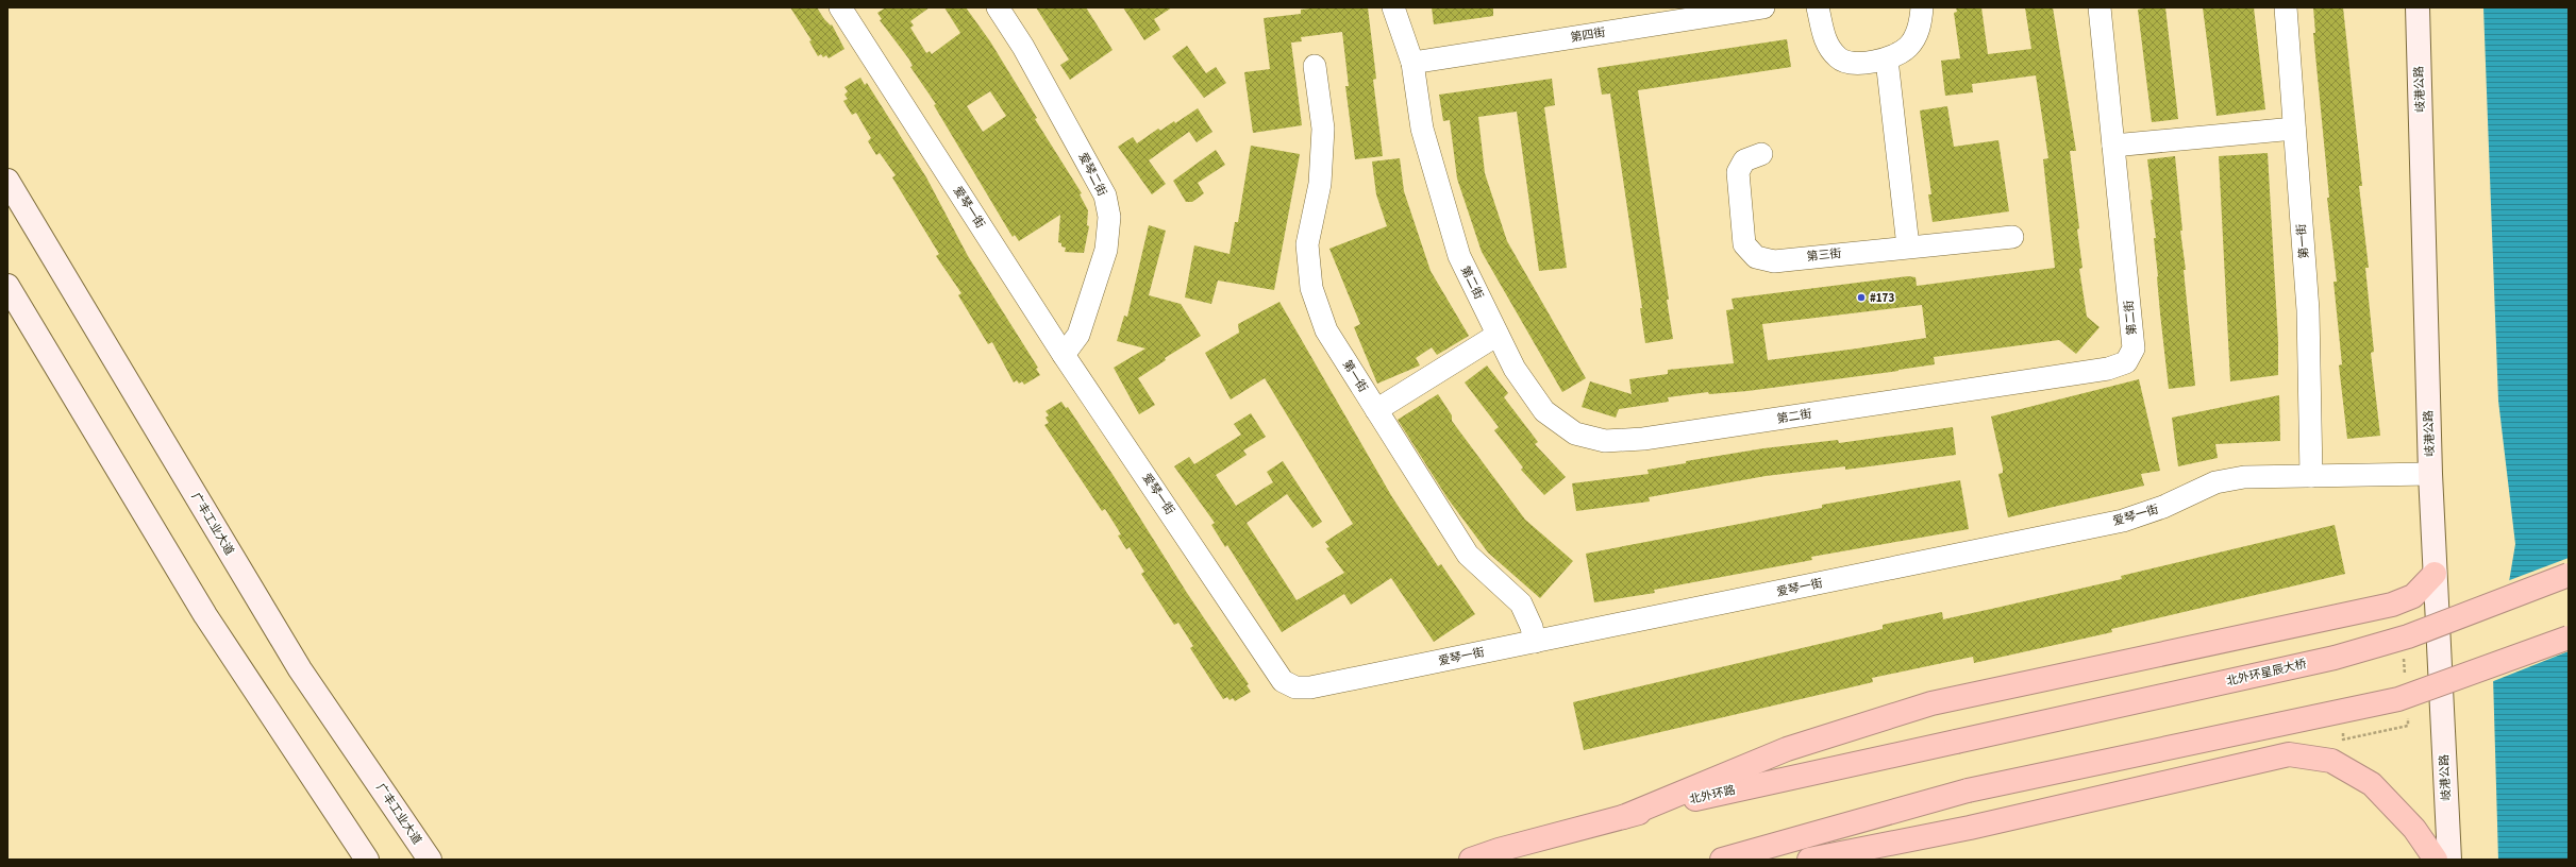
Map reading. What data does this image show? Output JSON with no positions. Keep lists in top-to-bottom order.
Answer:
{
  "streets": {
    "highway": ["北外环星辰大桥", "北外环路"],
    "street": [
      "第四街",
      "岐港公路",
      "爱琴二街",
      "爱琴一街",
      "第一街",
      "第三街",
      "第二街",
      "广丰工业大道"
    ]
  },
  "crossings": [
    ["第四街", "第二街"],
    ["岐港公路", "爱琴一街"],
    ["爱琴二街", "爱琴一街"],
    ["爱琴一街", "第一街"],
    ["北外环星辰大桥", "北外环路"]
  ],
  "places": ["#173"]
}
